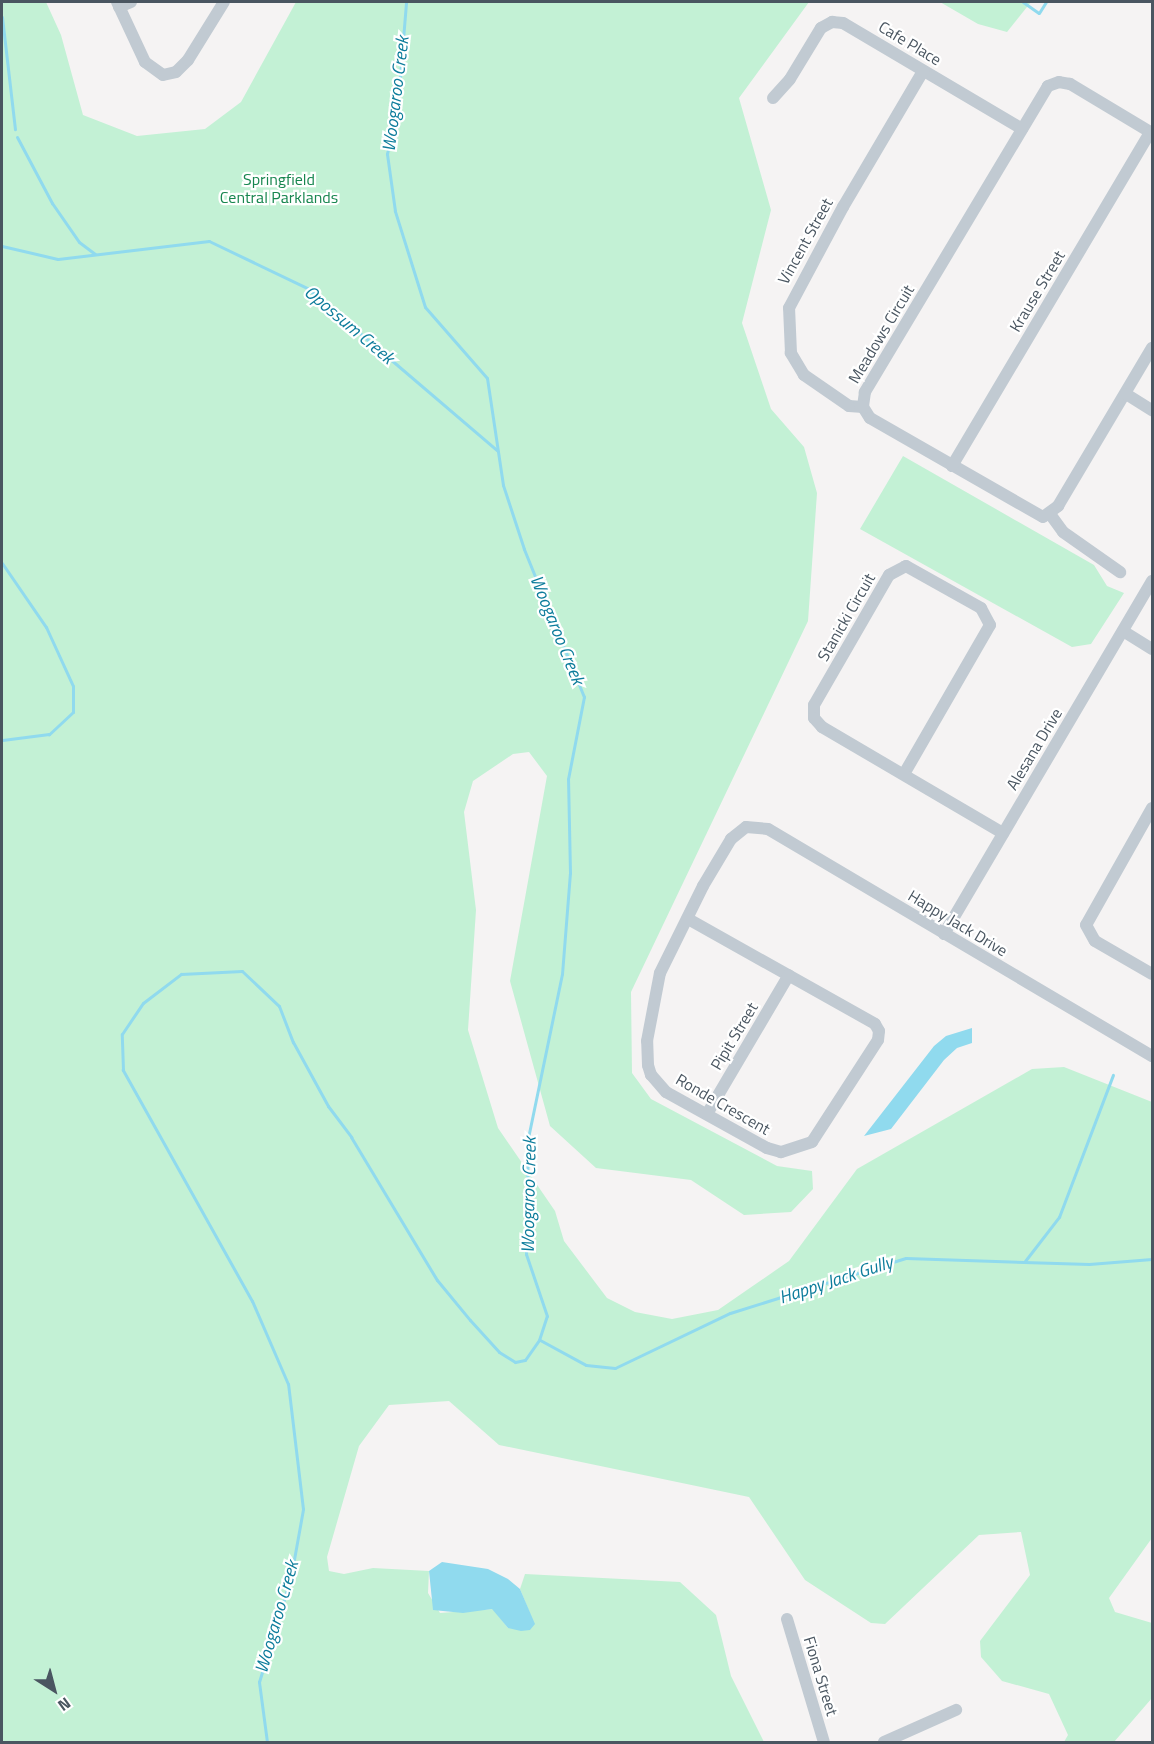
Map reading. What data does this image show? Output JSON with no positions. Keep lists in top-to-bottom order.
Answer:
{
  "streets": {
    "street": [
      "Cafe Place",
      "Vincent Street",
      "Krause Street",
      "Meadows Circuit",
      "Stanicki Circuit",
      "Alesana Drive",
      "Happy Jack Drive",
      "Pipit Street",
      "Ronde Crescent",
      "Fiona Street"
    ]
  },
  "crossings": [
    ["Cafe Place", "Vincent Street"],
    ["Cafe Place", "Meadows Circuit"],
    ["Vincent Street", "Meadows Circuit"],
    ["Krause Street", "Meadows Circuit"],
    ["Stanicki Circuit", "Alesana Drive"],
    ["Alesana Drive", "Happy Jack Drive"],
    ["Happy Jack Drive", "Ronde Crescent"],
    ["Pipit Street", "Ronde Crescent"]
  ],
  "water": ["Woogaroo Creek", "Opossum Creek", "Happy Jack Gully"],
  "parks": ["Springfield Central Parklands"],
  "north": "bottom right"
}
